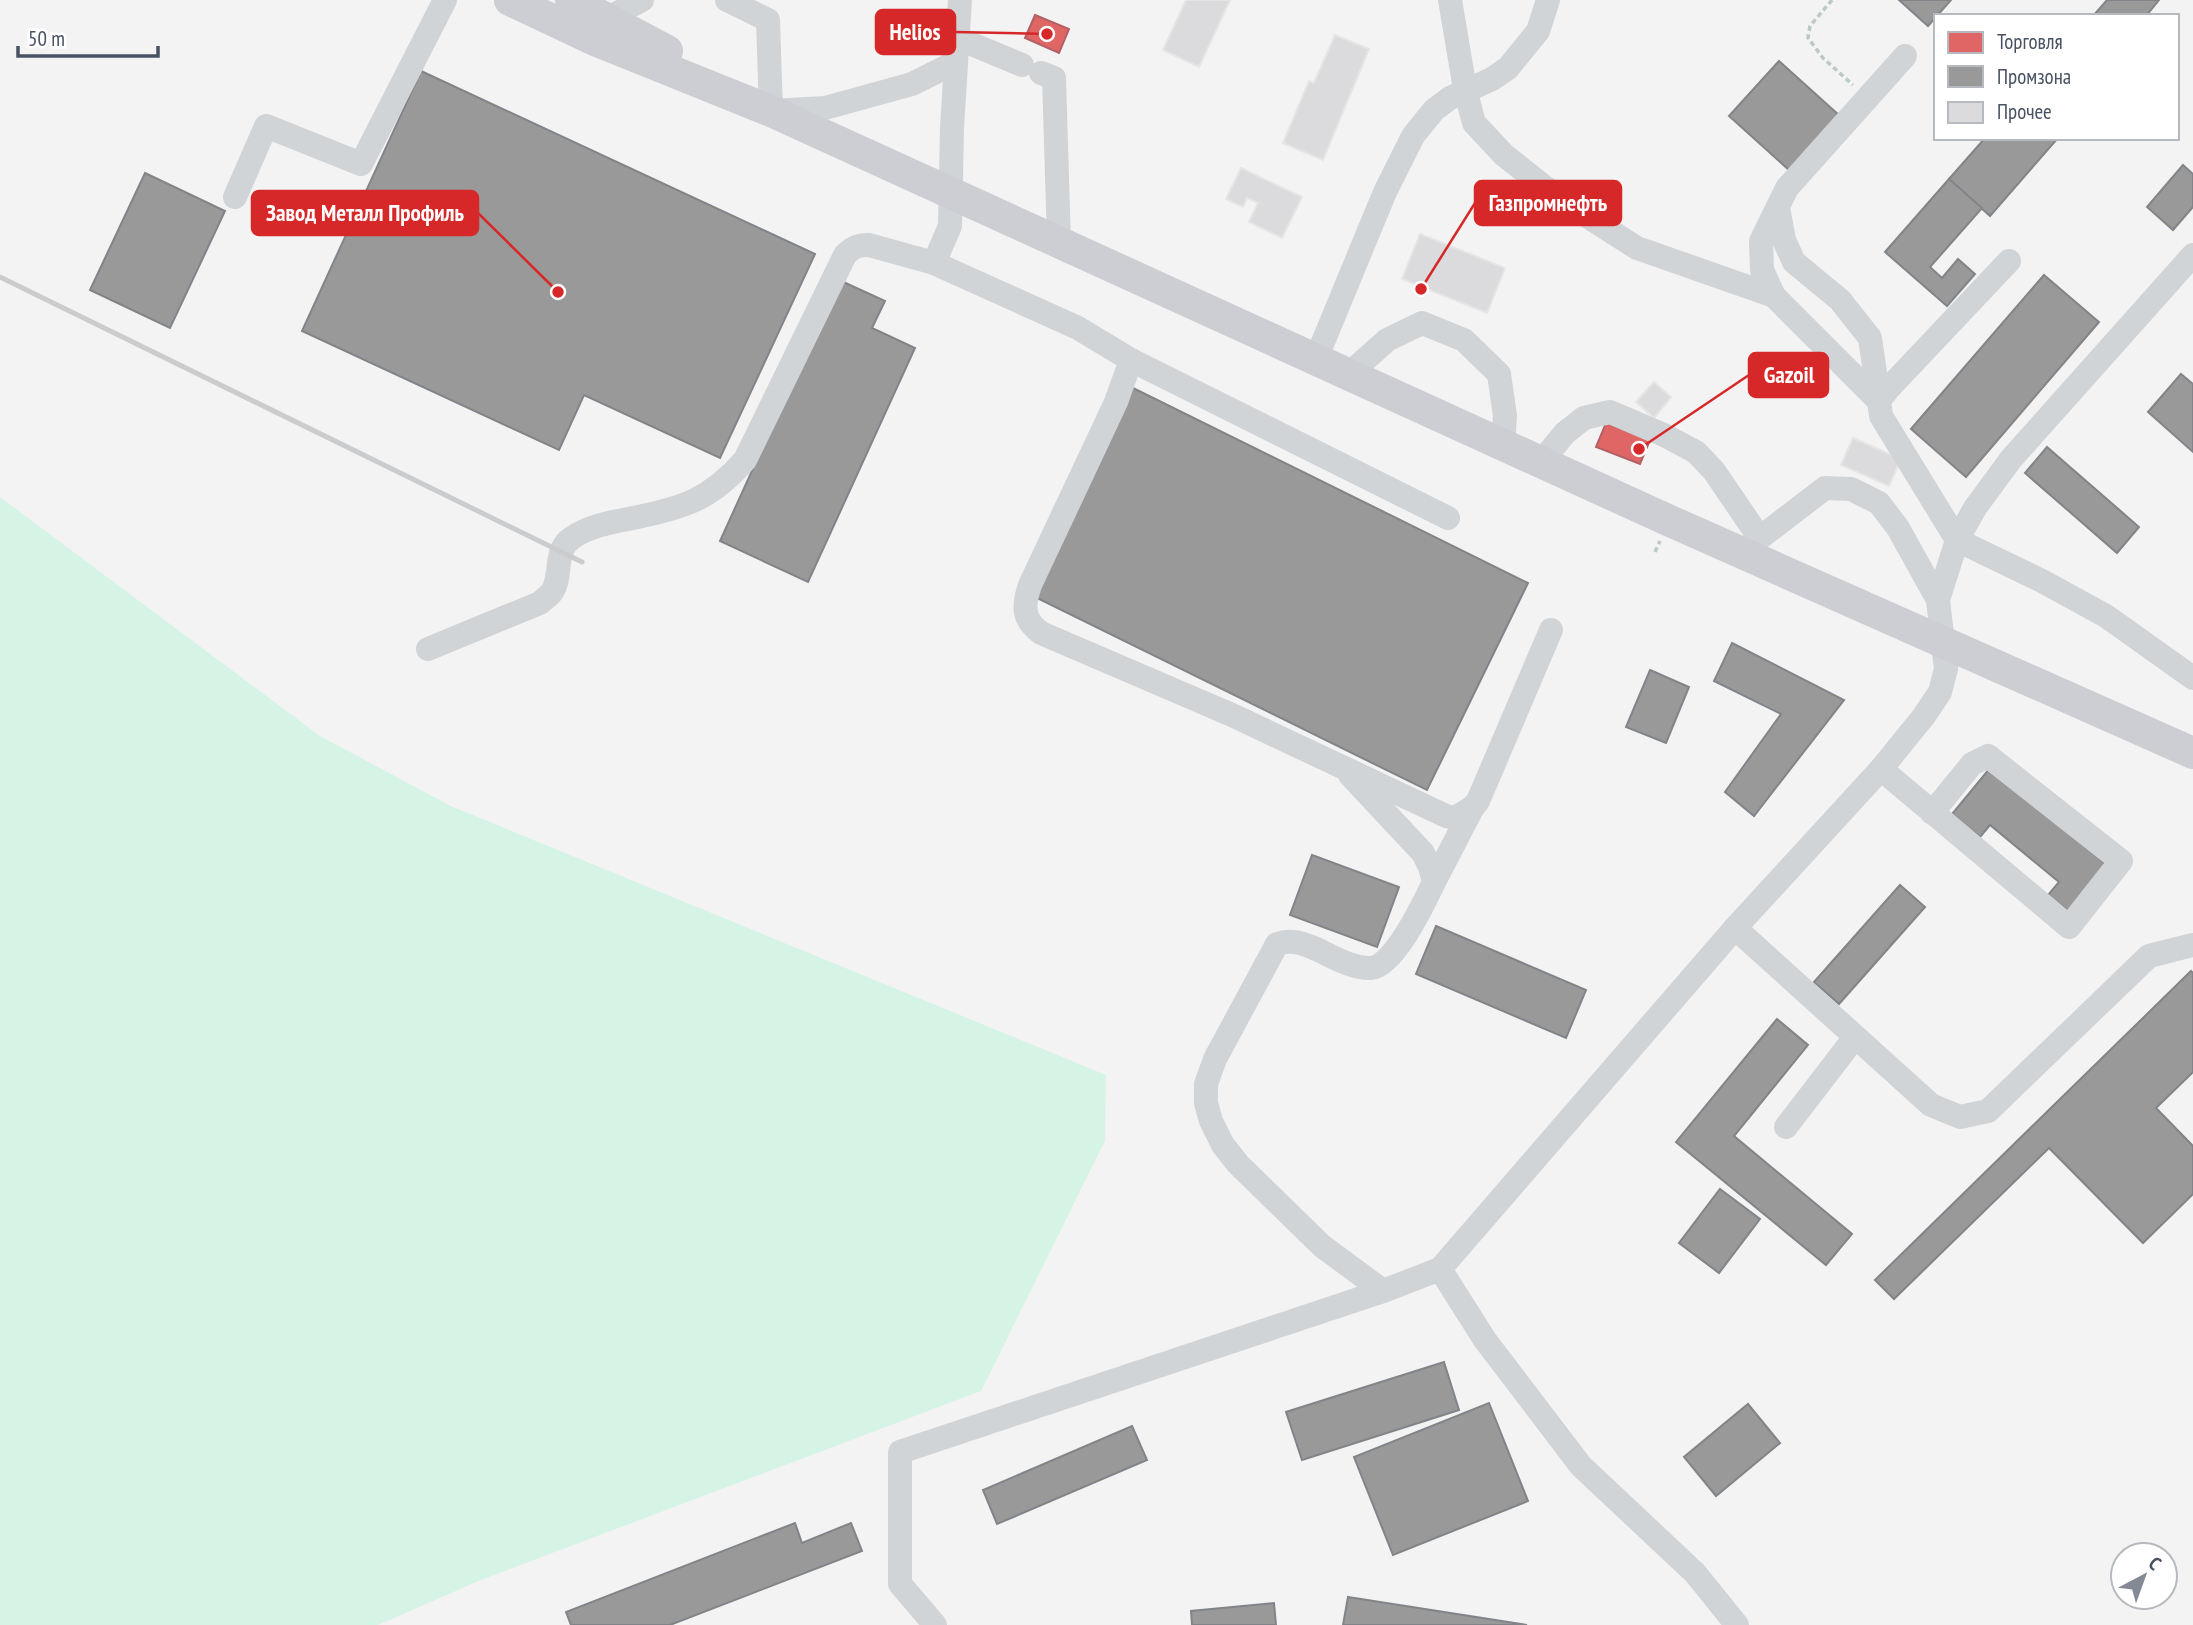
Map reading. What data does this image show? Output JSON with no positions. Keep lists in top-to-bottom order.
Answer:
{
  "places": [
    "Helios",
    "Газпромнефть",
    "Завод Металл Профиль",
    "Gazoil"
  ],
  "legend": ["Торговля", "Промзона", "Прочее"],
  "scale_bar": "50 m",
  "north": "top right"
}
